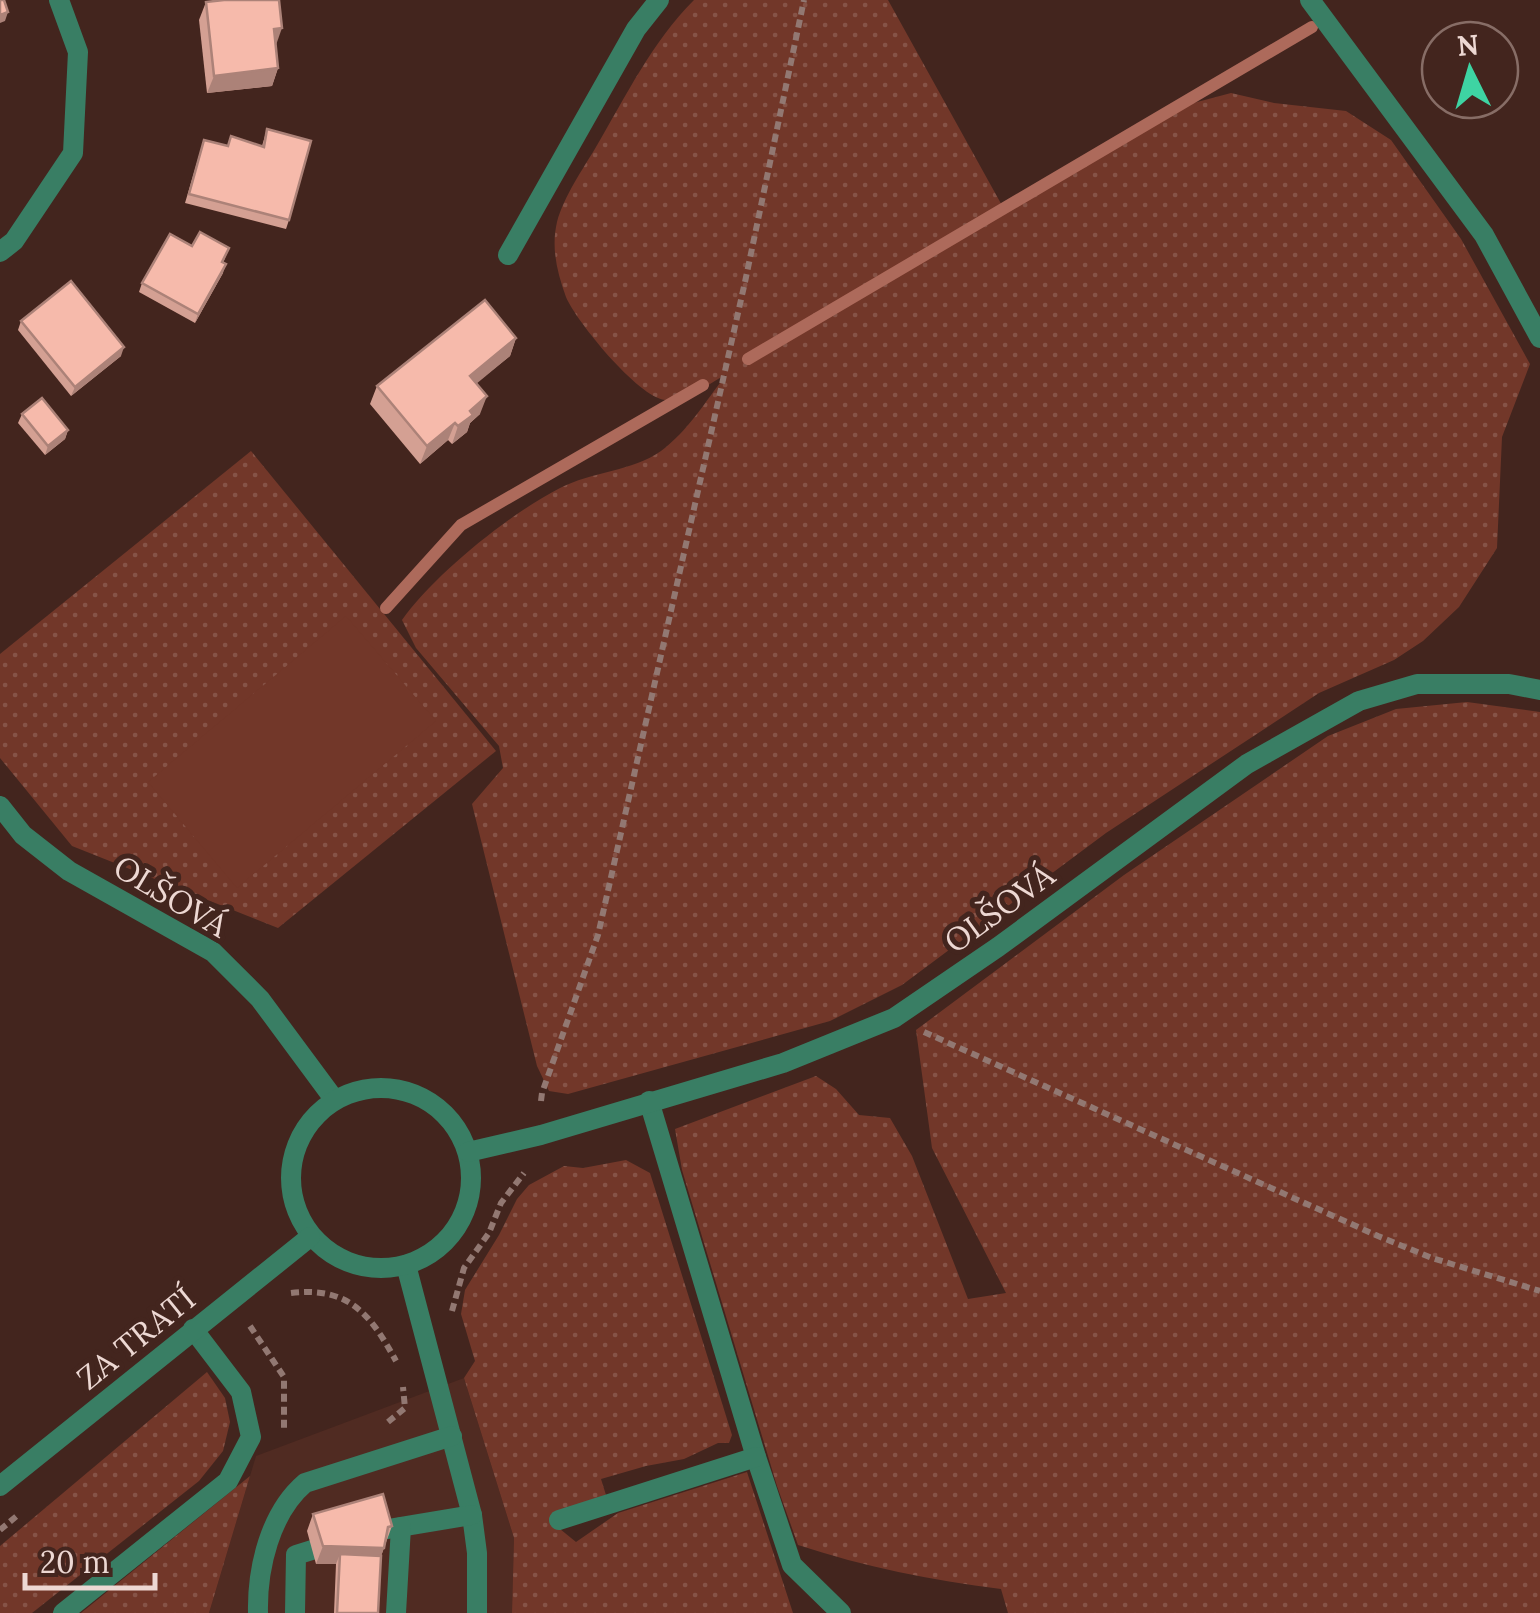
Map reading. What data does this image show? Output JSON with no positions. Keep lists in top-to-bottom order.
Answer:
{
  "streets": {
    "street": ["OLŠOVÁ", "ZA TRATÍ"]
  },
  "crossings": [
    ["OLŠOVÁ", "ZA TRATÍ"]
  ],
  "scale_bar": "20 m",
  "north": "top"
}
